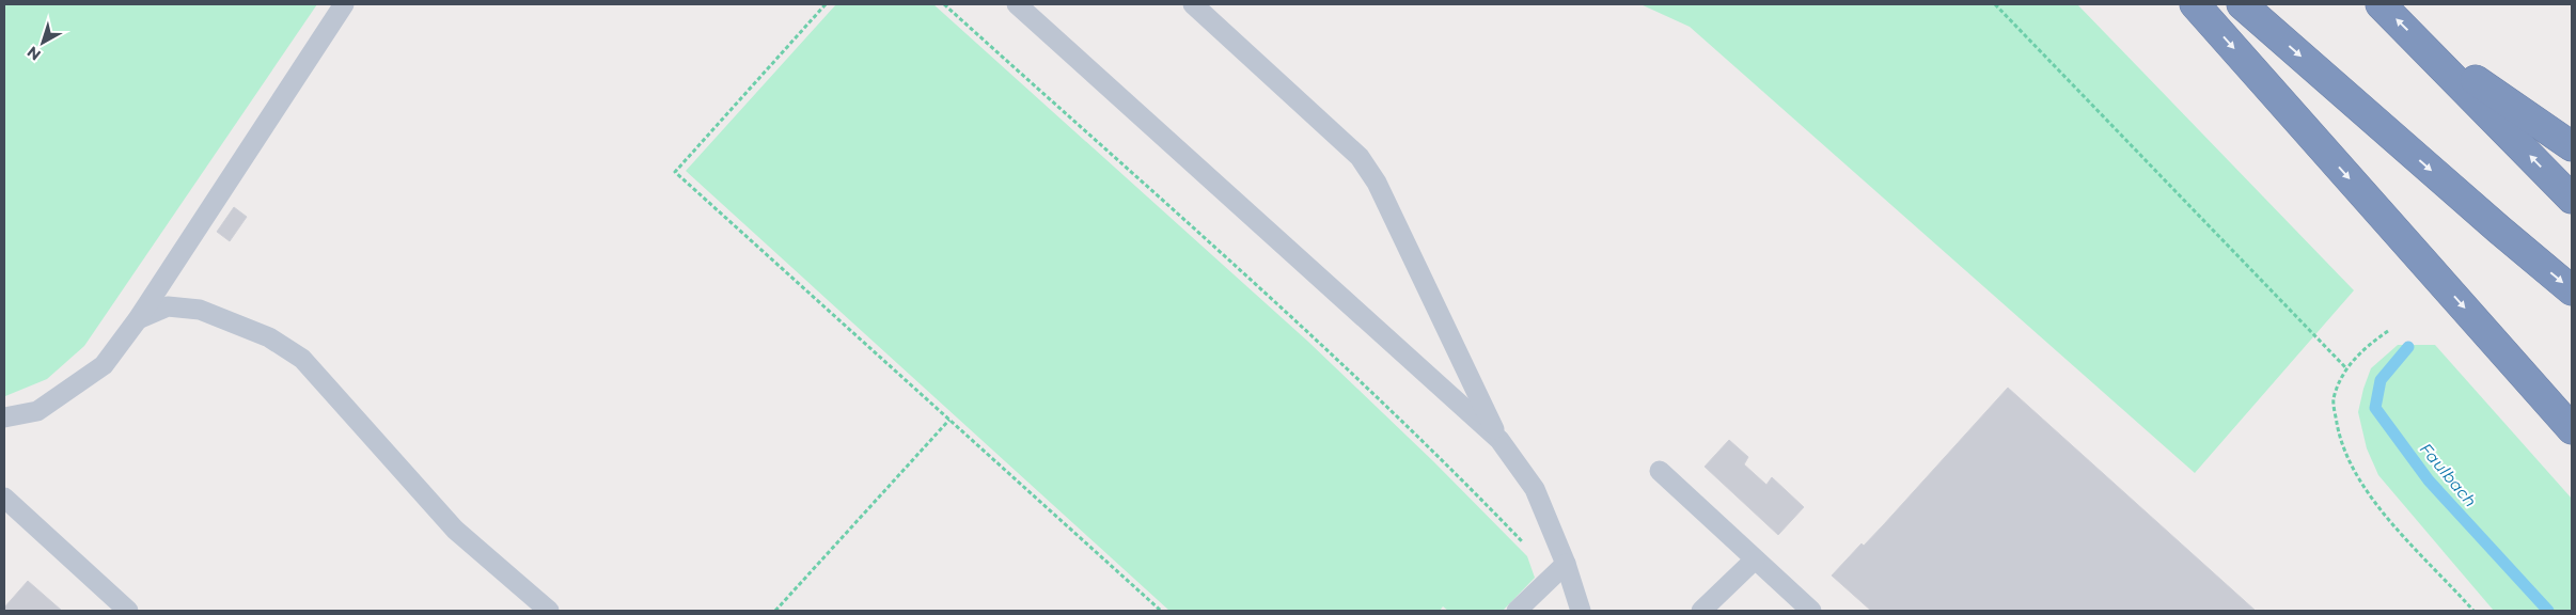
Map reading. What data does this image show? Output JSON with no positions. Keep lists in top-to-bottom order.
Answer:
{
  "water": ["Faulbach"],
  "north": "bottom left"
}
